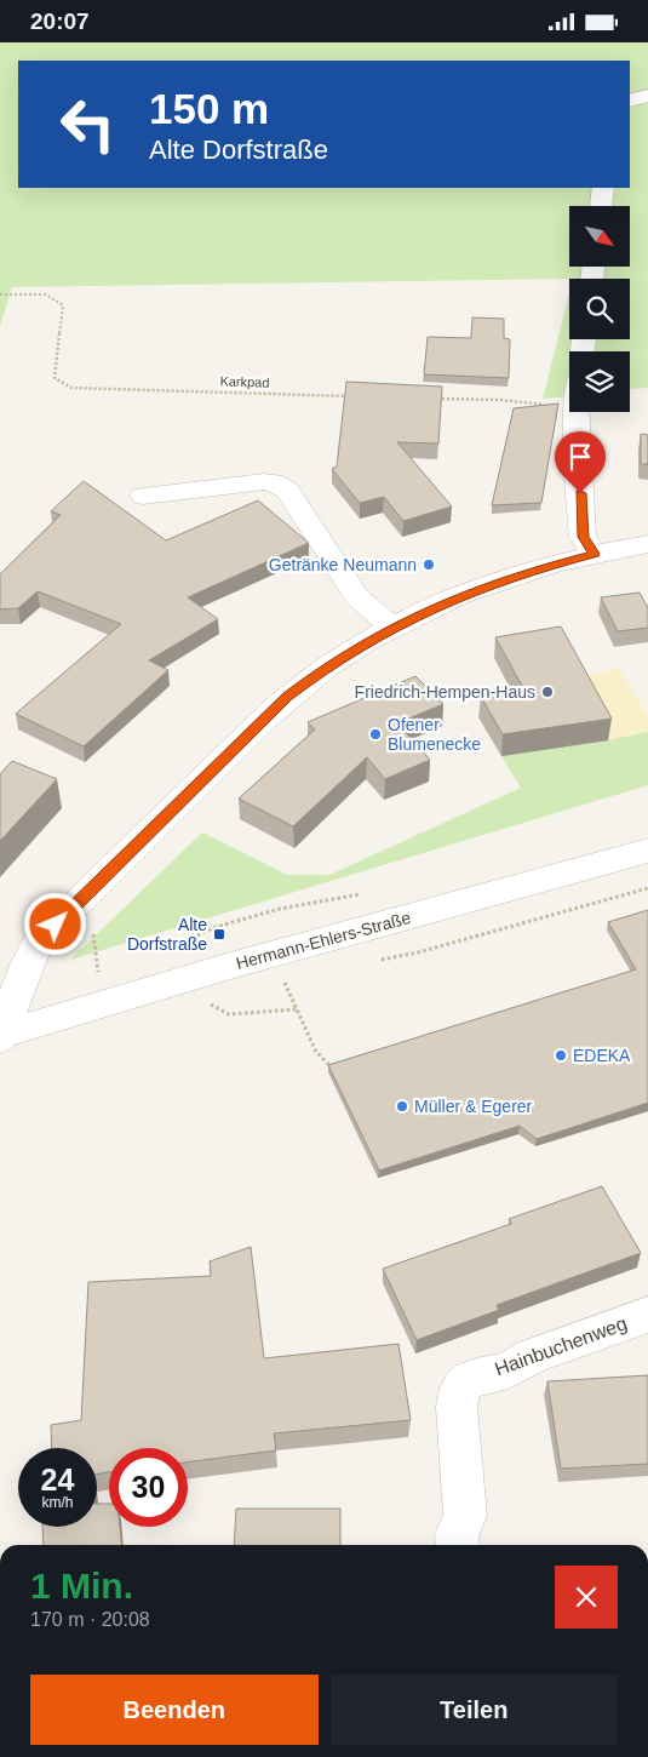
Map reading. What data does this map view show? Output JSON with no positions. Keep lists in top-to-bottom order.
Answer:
{
  "streets": {
    "street": ["Hermann-Ehlers-Straße", "Hainbuchenweg"],
    "path": ["Karkpad"]
  },
  "places": {
    "other": [
      "Getränke Neumann",
      "Friedrich-Hempen-Haus",
      "Ofener Blumenecke",
      "EDEKA",
      "Müller & Egerer"
    ],
    "transit": ["Alte Dorfstraße"]
  },
  "north": "bottom right",
  "page": {
    "status": "20:07",
    "turn": ["150 m", "Alte Dorfstraße"],
    "speed": "24 km/h",
    "limit": "30",
    "heading": ["1 Min.", "170 m · 20:08"],
    "buttons": ["Beenden", "Teilen"]
  }
}
